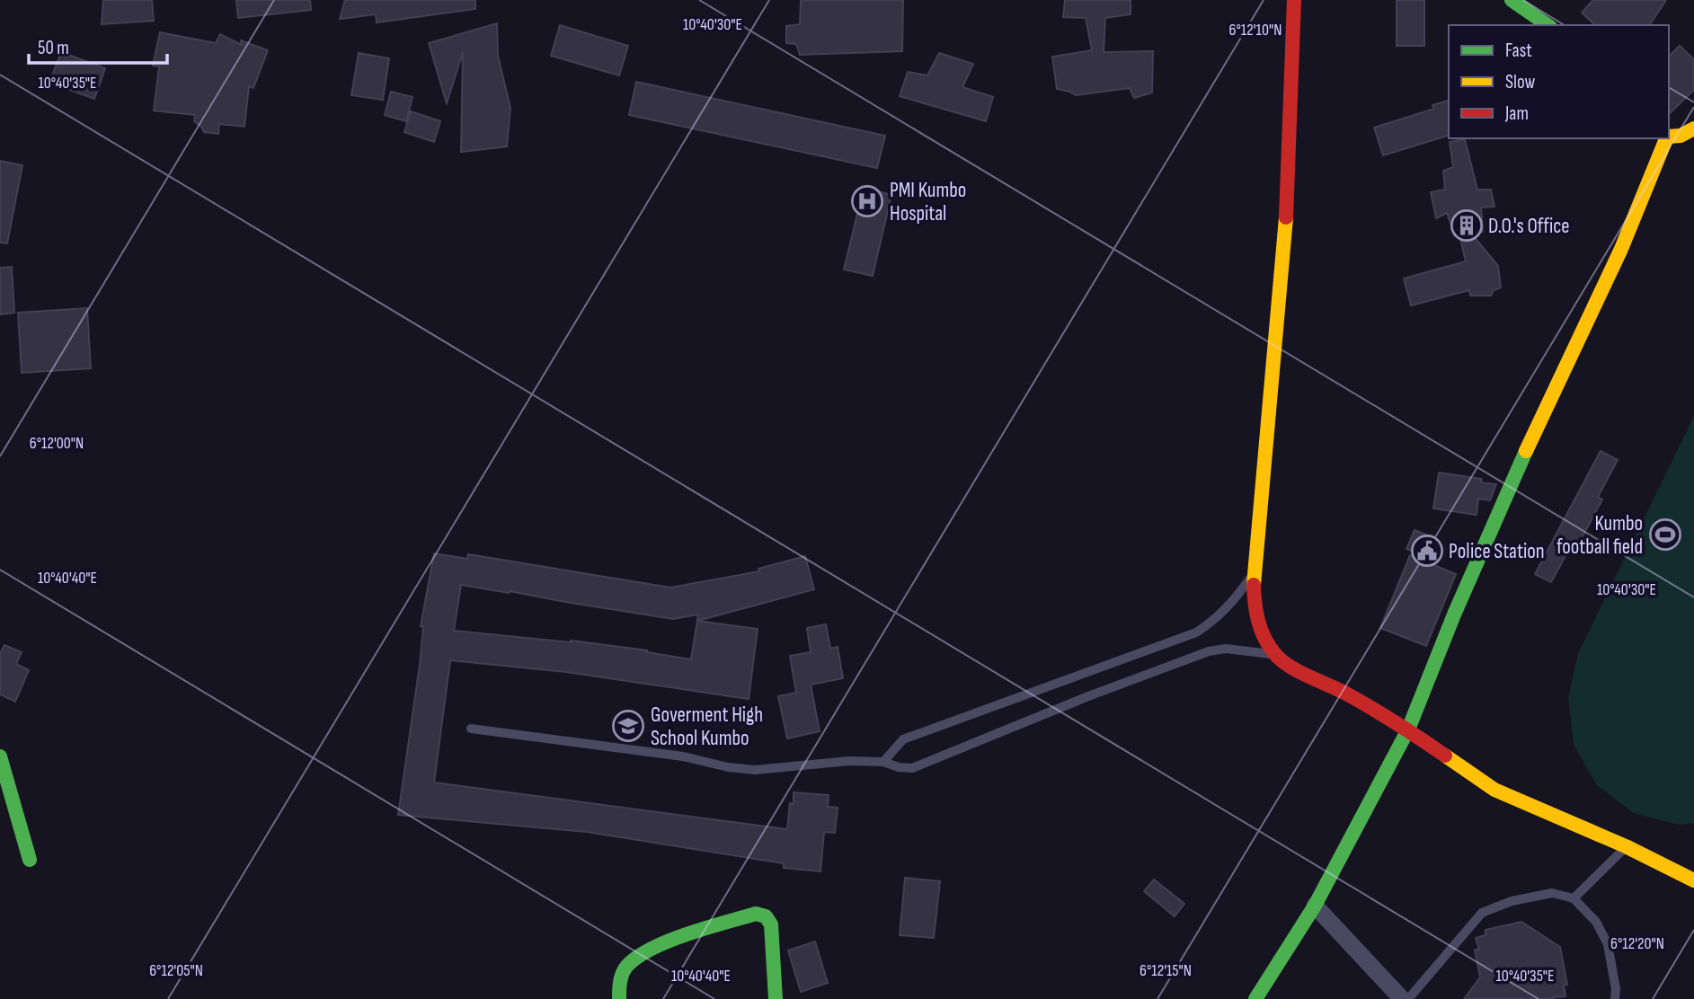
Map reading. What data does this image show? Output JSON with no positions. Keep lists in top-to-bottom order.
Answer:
{
  "places": {
    "hospital": ["PMI Kumbo Hospital"],
    "building": ["D.O.'s Office"],
    "sports": ["Kumbo football field"],
    "public building": ["Police Station"],
    "school or university": ["Goverment High School Kumbo"]
  },
  "legend": ["Fast", "Slow", "Jam"],
  "scale_bar": "50 m",
  "coordinates": [
    "10°40'30\"E",
    "6°12'10\"N",
    "10°40'35\"E",
    "6°12'00\"N",
    "10°40'40\"E",
    "6°12'20\"N",
    "6°12'05\"N",
    "6°12'15\"N"
  ]
}
